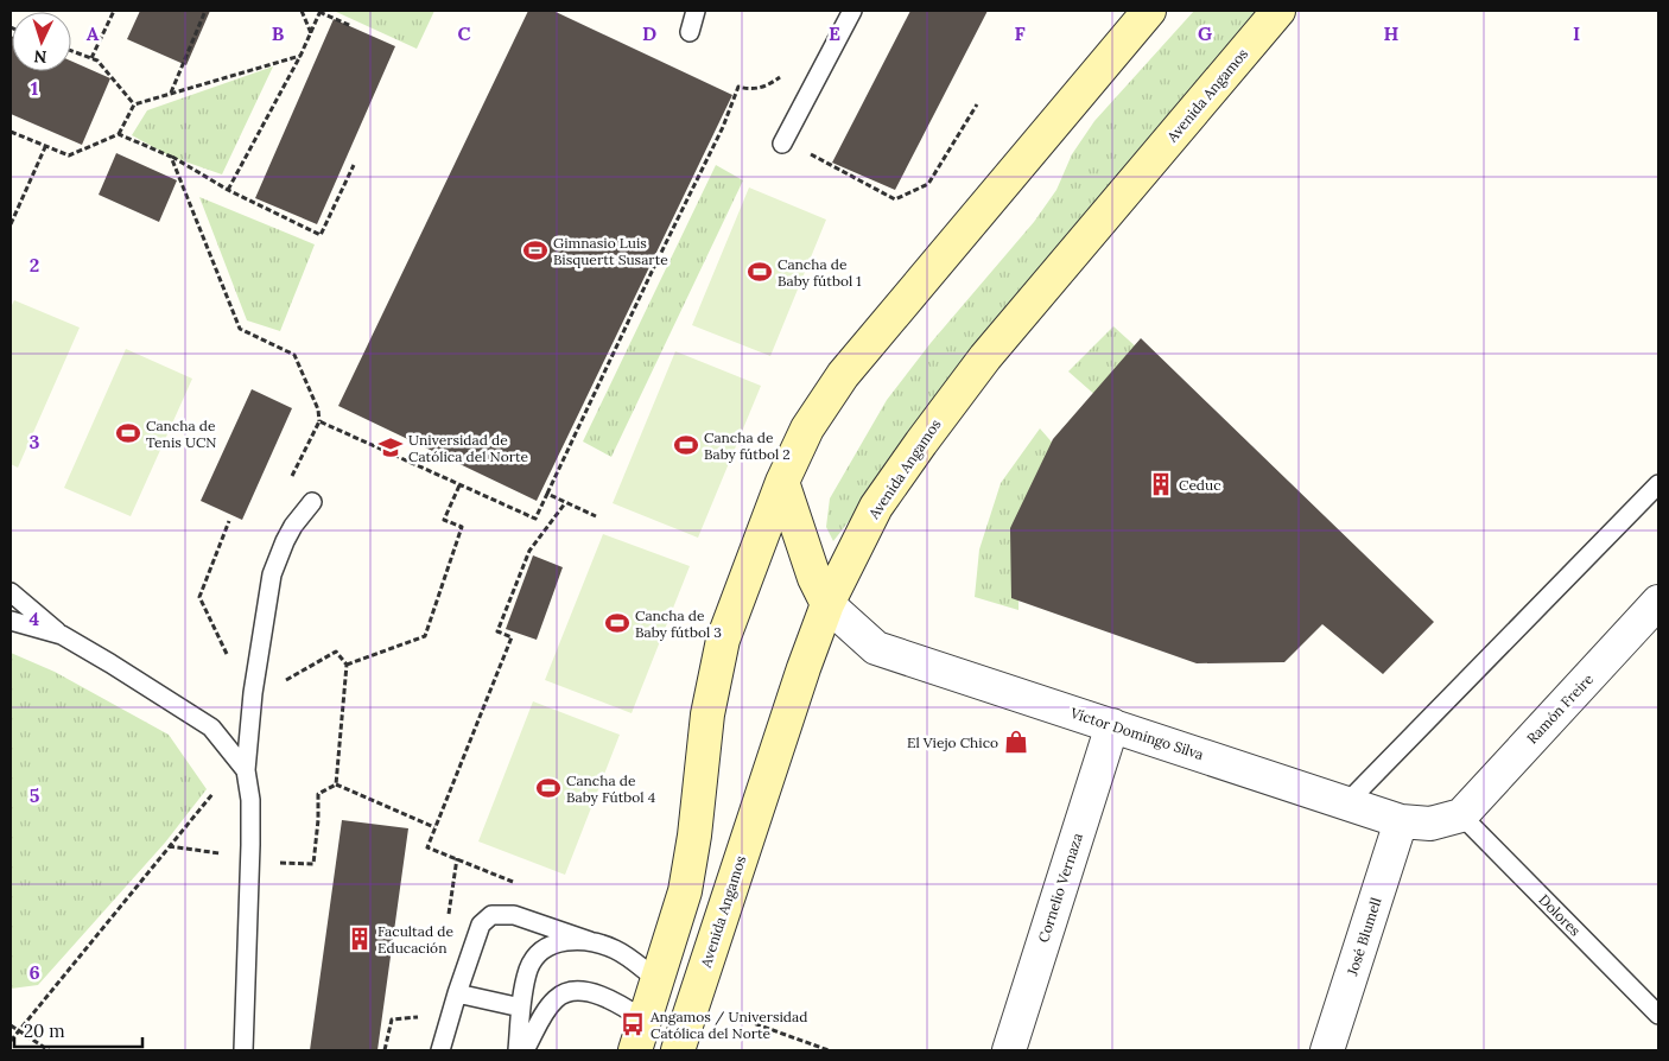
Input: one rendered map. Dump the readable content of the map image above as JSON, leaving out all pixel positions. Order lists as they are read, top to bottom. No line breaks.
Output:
{"streets":{"main road":["Avenida Angamos"],"street":["Ramón Freire","Víctor Domingo Silva","Cornelio Vernaza","José Blumell"],"lane":["Dolores"]},"crossings":[["Avenida Angamos","Víctor Domingo Silva"],["Ramón Freire","Víctor Domingo Silva"],["Ramón Freire","Dolores"],["Víctor Domingo Silva","Cornelio Vernaza"],["Víctor Domingo Silva","Dolores"],["Víctor Domingo Silva","José Blumell"]],"places":{"sports":["Gimnasio Luis Bisquertt Susarte","Cancha de Baby fútbol 1","Cancha de Tenis UCN","Cancha de Baby fútbol 2","Cancha de Baby fútbol 3","Cancha de Baby Fútbol 4"],"school or university":["Universidad de Católica del Norte"],"building":["Ceduc","Facultad de Educación"],"shop":["El Viejo Chico"],"bus stop":["Angamos / Universidad Católica del Norte"]},"scale_bar":"20 m","north":"bottom","grid":{"columns":["A","B","C","D","E","F","G","H","I"],"rows":["1","2","3","4","5","6"]}}
